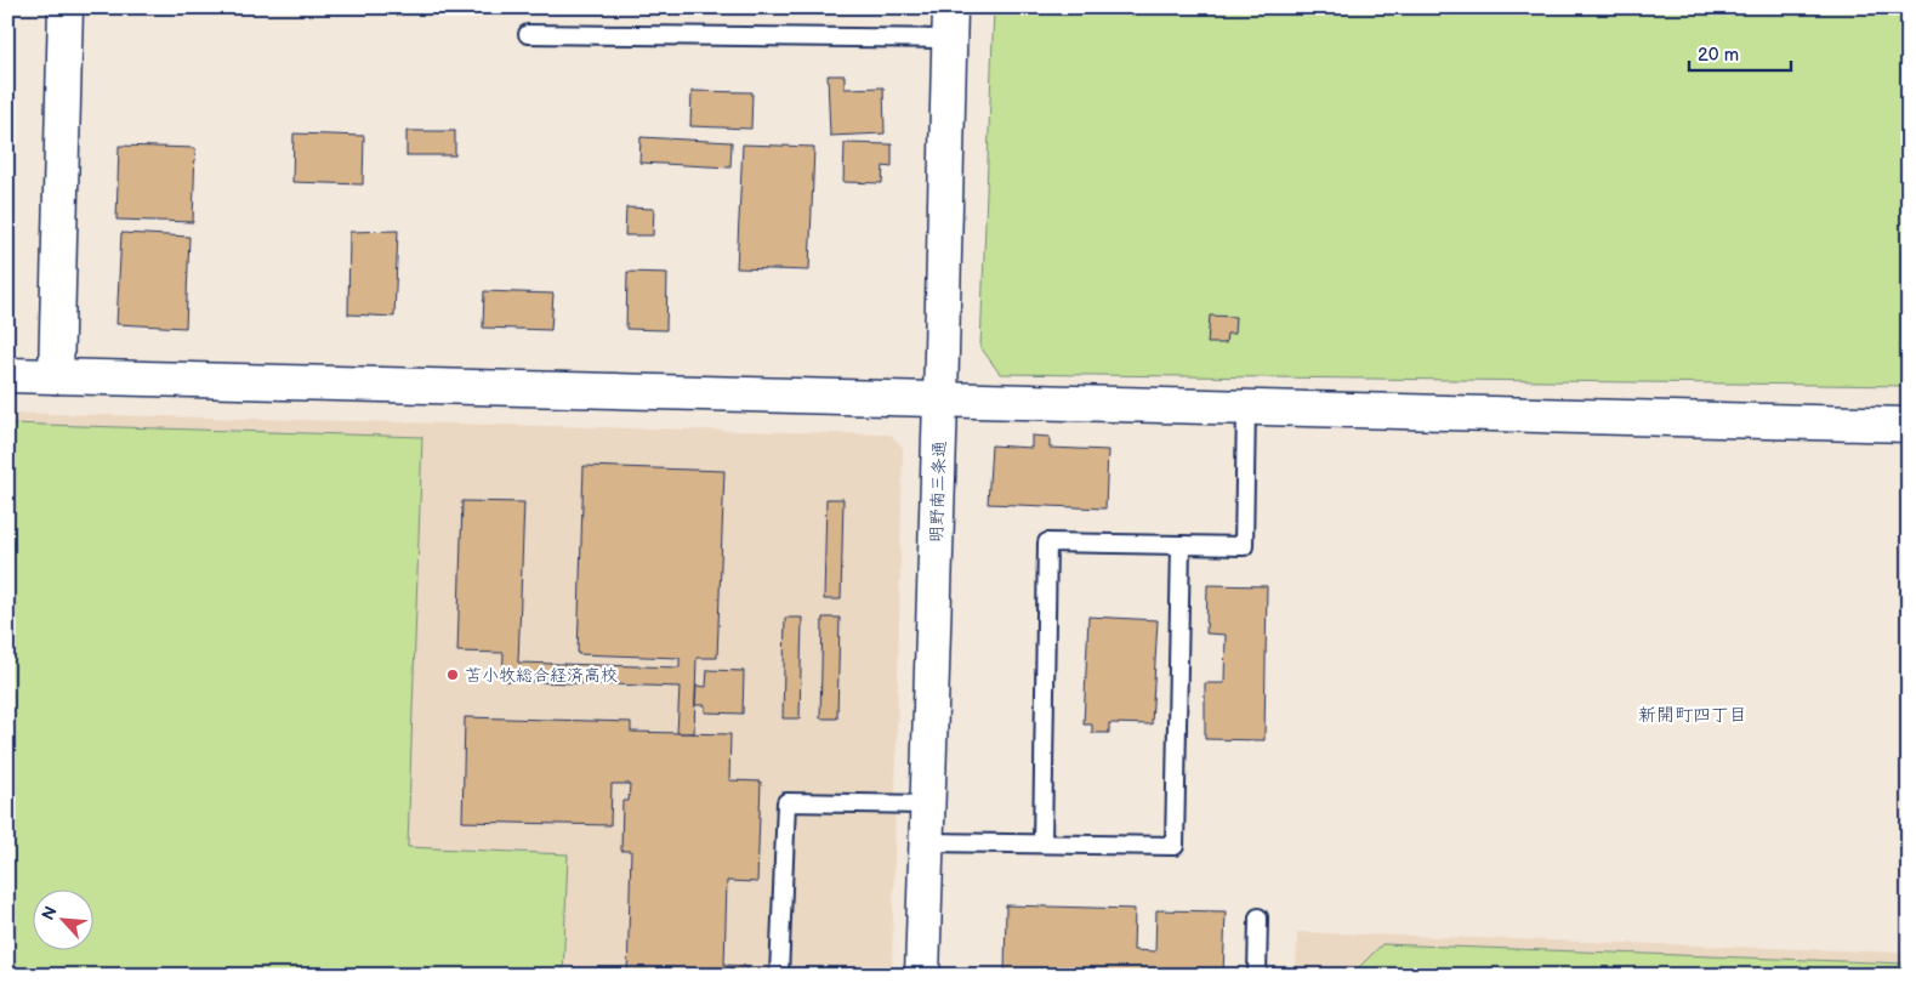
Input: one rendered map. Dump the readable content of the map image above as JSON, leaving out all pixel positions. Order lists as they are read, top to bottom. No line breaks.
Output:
{"streets":{"street":["明野南三条通"]},"districts":["新開町四丁目"],"places":["苫小牧総合経済高校"],"scale_bar":"20 m","north":"top left"}
